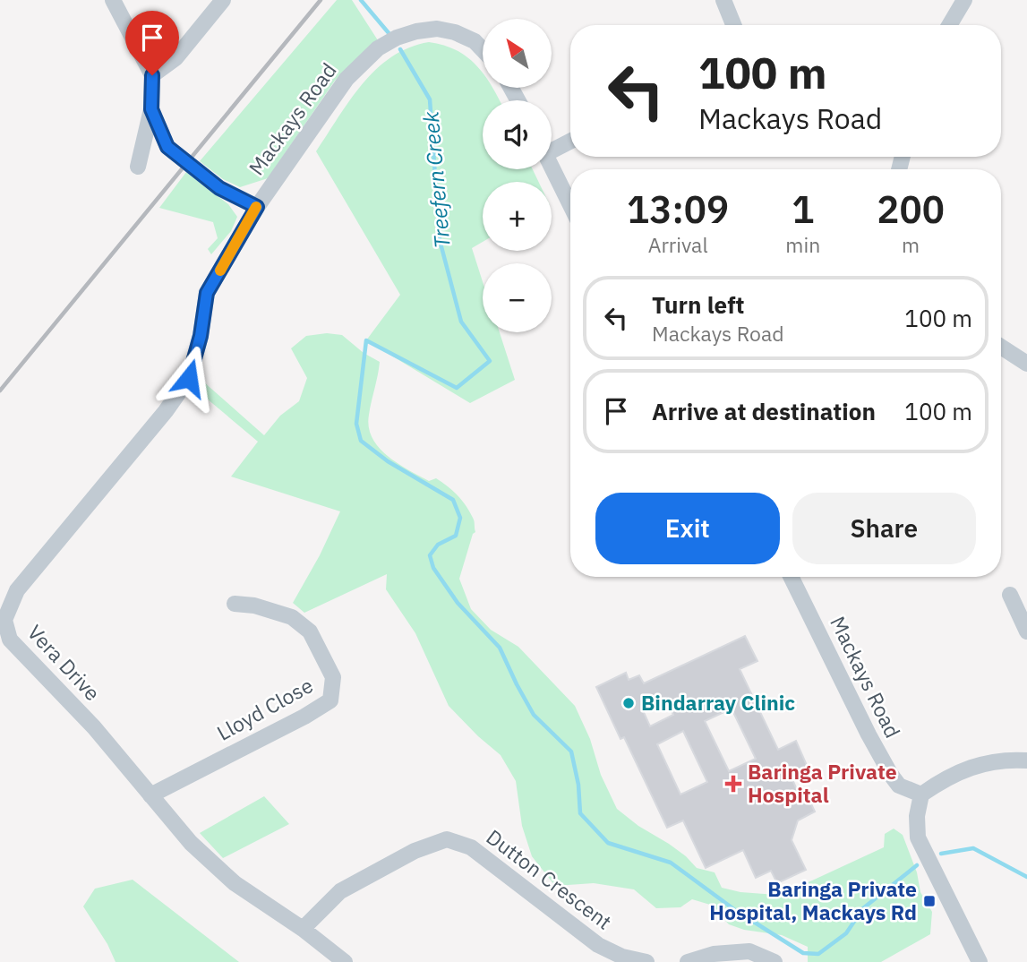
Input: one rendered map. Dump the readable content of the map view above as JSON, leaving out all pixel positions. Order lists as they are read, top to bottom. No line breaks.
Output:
{"streets":{"street":["Mackays Road","Vera Drive","Lloyd Close","Dutton Crescent"]},"crossings":[["Mackays Road","Vera Drive"],["Vera Drive","Lloyd Close"],["Vera Drive","Dutton Crescent"]],"water":["Treefern Creek"],"places":{"other":["Bindarray Clinic"],"health":["Baringa Private Hospital"],"transit":["Baringa Private Hospital, Mackays Rd"]},"north":"top left","page":{"map_buttons":["+","−"],"turn":["100 m","Mackays Road"],"eta":["13:09","Arrival","1","min","200","m"],"list":[{"name":"Turn left","note":"Mackays Road","value":"100 m"},{"name":"Arrive at destination","value":"100 m"}],"buttons":["Exit","Share"]}}
